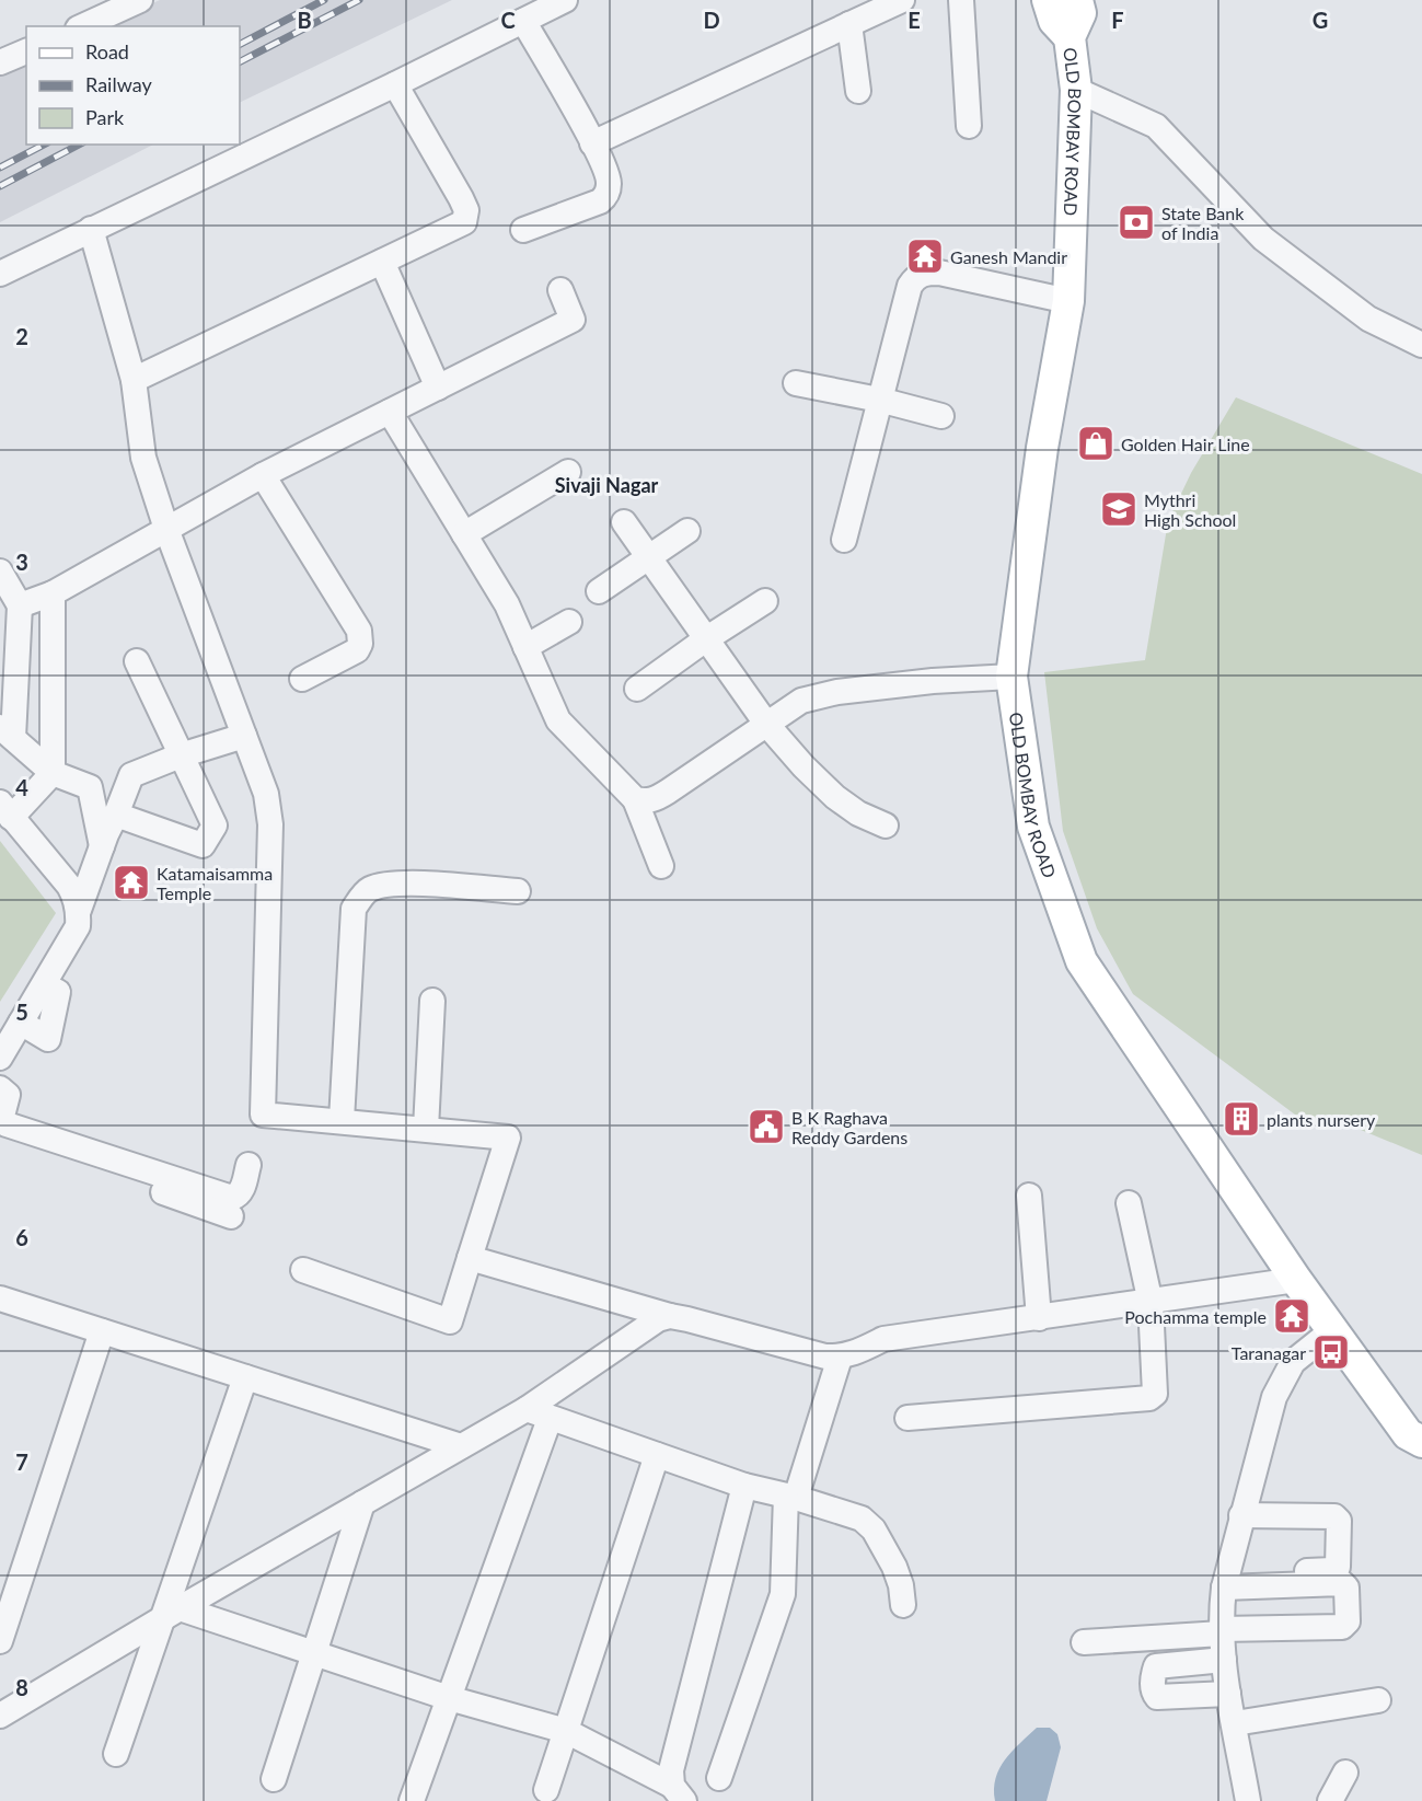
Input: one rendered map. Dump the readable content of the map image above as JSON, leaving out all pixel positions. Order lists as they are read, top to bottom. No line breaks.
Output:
{"streets":{"main road":["OLD BOMBAY ROAD"]},"districts":["Sivaji Nagar"],"places":{"bank":["State Bank of India"],"temple":["Ganesh Mandir","Katamaisamma Temple","Pochamma temple"],"shop":["Golden Hair Line"],"school or university":["Mythri High School"],"building":["plants nursery"],"public building":["B K Raghava Reddy Gardens"],"bus stop":["Taranagar"]},"legend":["Road","Railway","Park"],"grid":{"columns":["B","C","D","E","F","G"],"rows":["2","3","4","5","6","7","8"]}}
